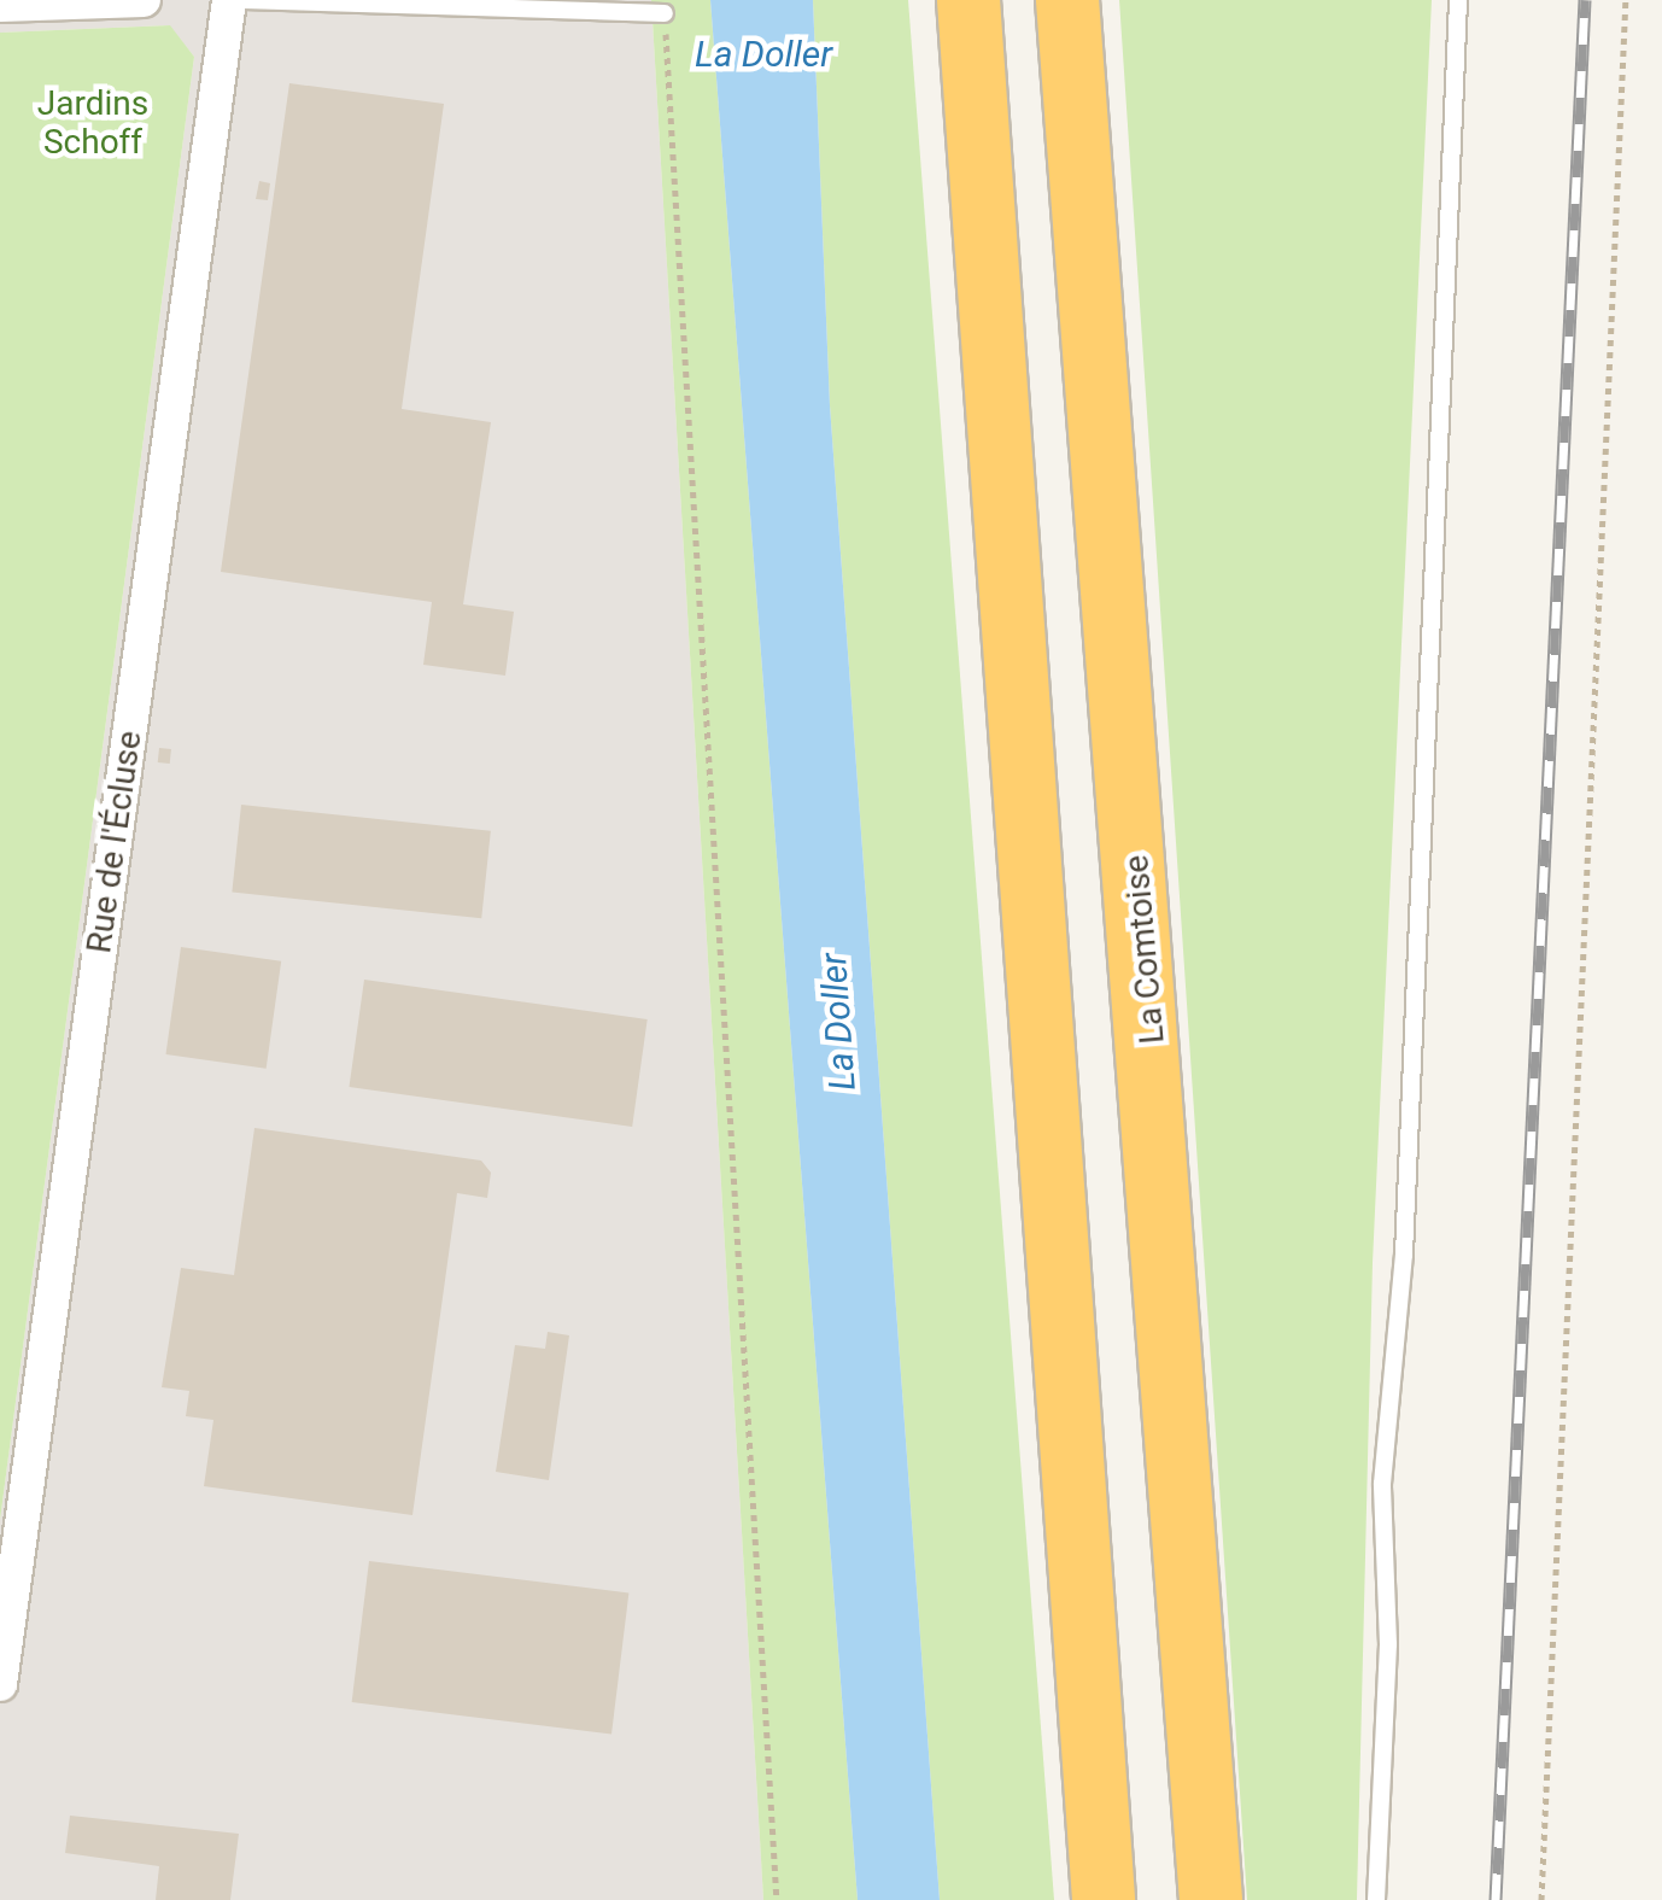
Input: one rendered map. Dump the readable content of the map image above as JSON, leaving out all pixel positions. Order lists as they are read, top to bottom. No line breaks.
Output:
{"streets":{"highway":["La Comtoise"],"street":["Rue de l'Écluse"]},"water":["La Doller"],"parks":["Jardins Schoff"]}
